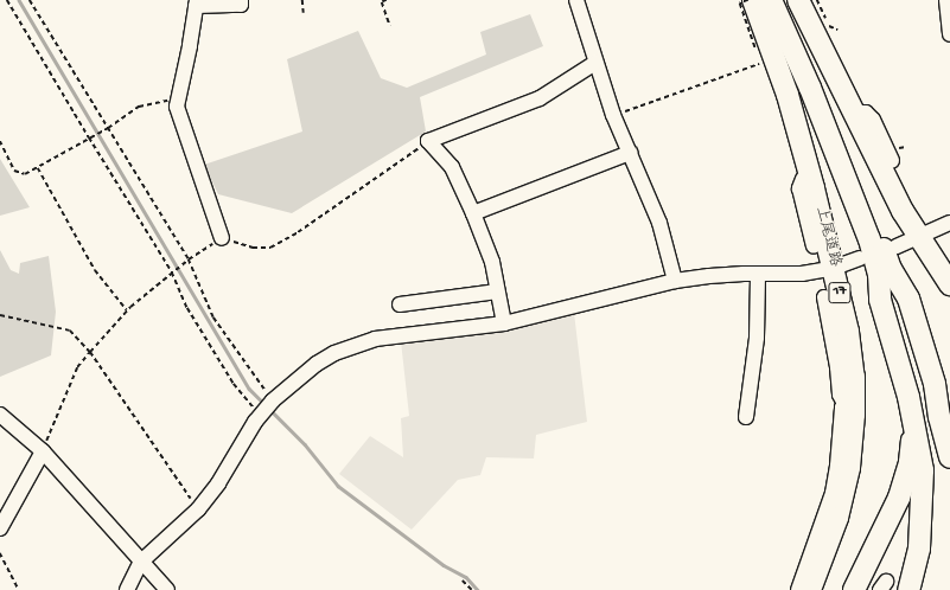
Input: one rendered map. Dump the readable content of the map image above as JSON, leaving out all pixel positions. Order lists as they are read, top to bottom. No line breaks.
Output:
{"streets":{"highway":["上尾道路","17"]}}
